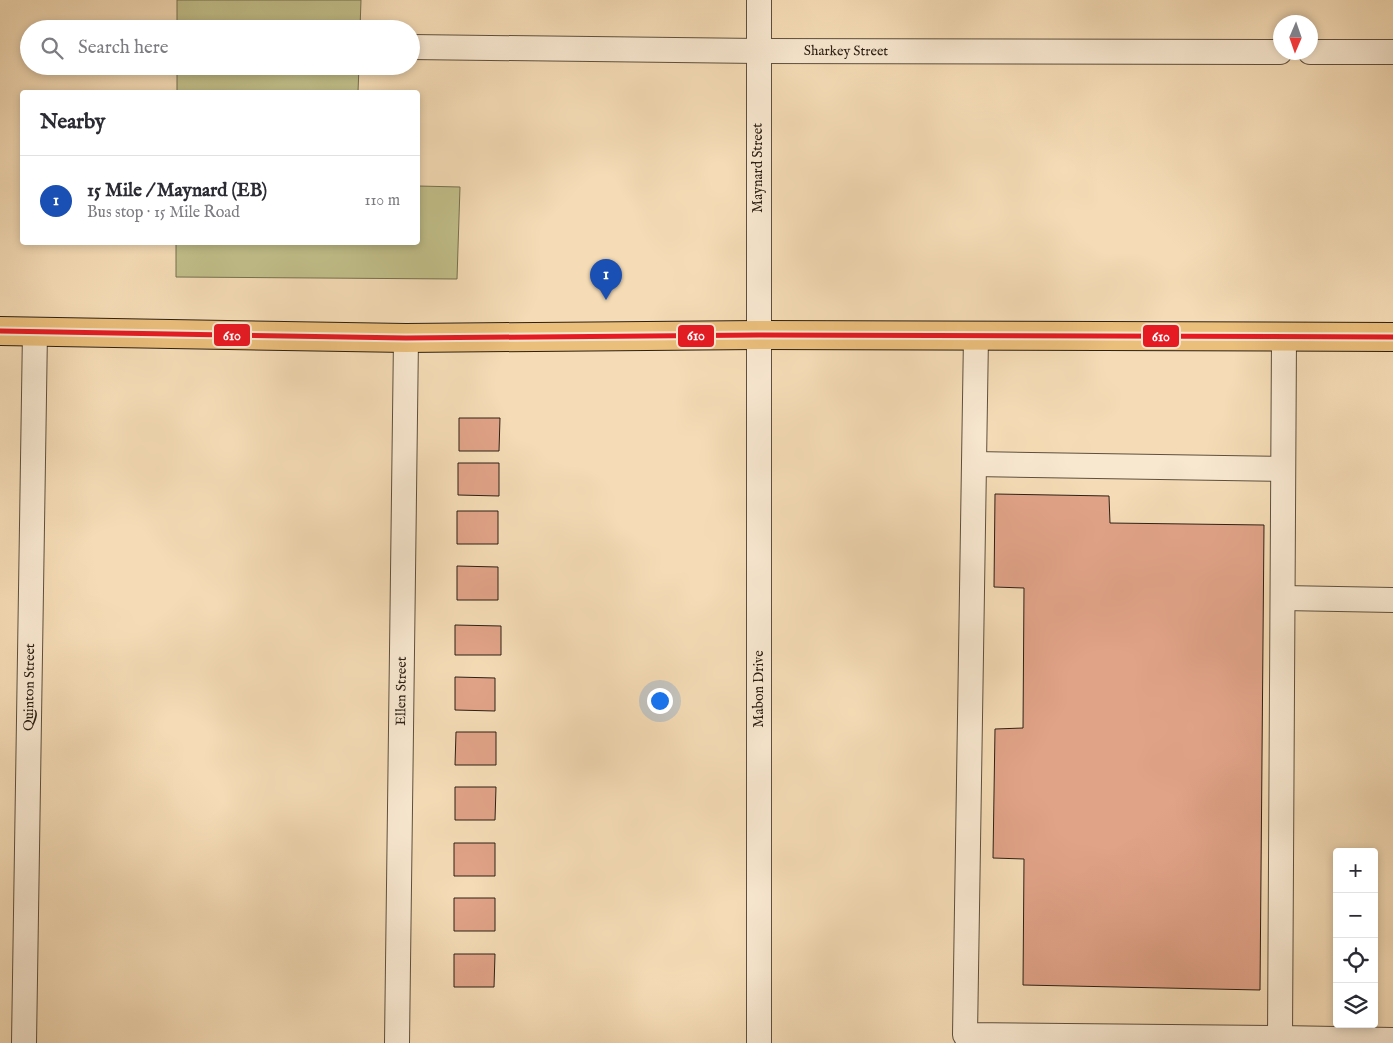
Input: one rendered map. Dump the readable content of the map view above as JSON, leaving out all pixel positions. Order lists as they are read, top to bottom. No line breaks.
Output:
{"streets":{"street":["Sharkey Street","Maynard Street","Quinton Street","Mabon Drive","Ellen Street"]},"crossings":[["Sharkey Street","Maynard Street"],["Maynard Street","Mabon Drive"]],"lines":["transit line 610"],"north":"bottom","page":{"search":"Search here","heading":"Nearby","list":[{"mark":"1","name":"15 Mile / Maynard (EB)","note":"Bus stop · 15 Mile Road","value":"110 m"}],"pins":"1","map_buttons":["+","−"]}}
